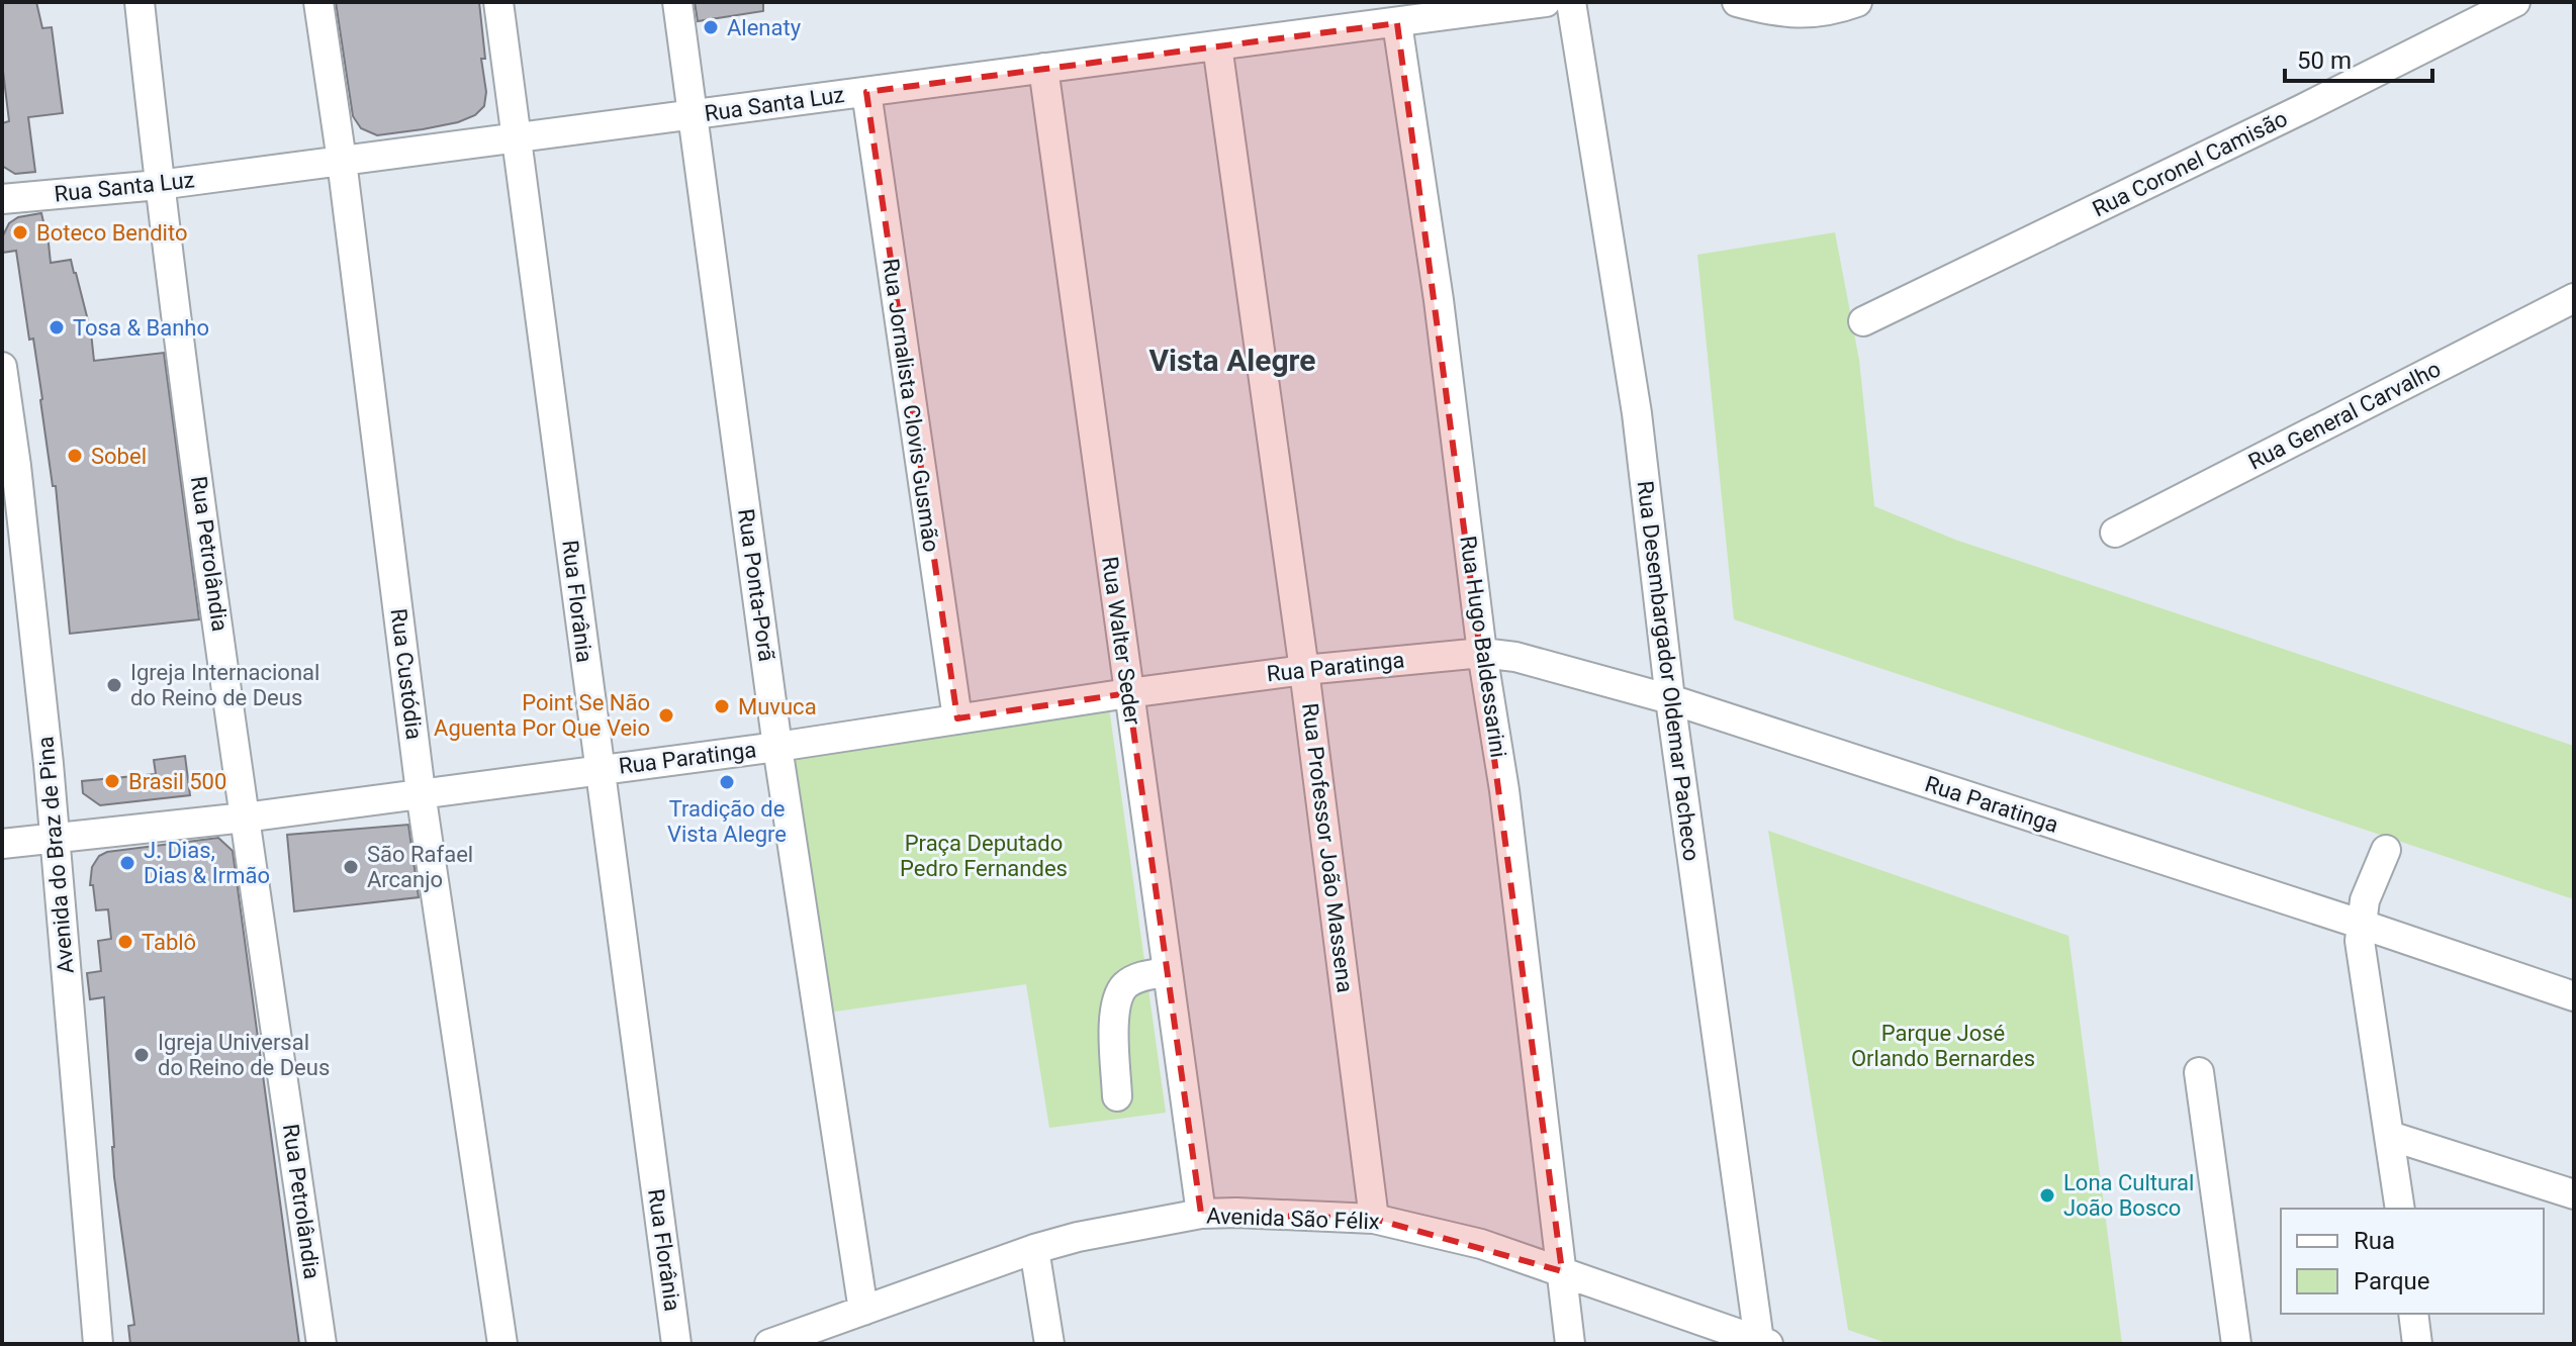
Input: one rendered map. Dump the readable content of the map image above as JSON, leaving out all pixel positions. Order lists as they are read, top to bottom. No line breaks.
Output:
{"streets":{"street":["Rua Santa Luz","Rua Coronel Camisão","Rua Jornalista Clovis Gusmão","Rua General Carvalho","Rua Petrolândia","Rua Ponta-Porã","Rua Florânia","Rua Walter Seder","Rua Hugo Baldessarini","Rua Paratinga","Rua Desembargador Oldemar Pacheco","Rua Custódia","Rua Professor João Massena","Avenida do Braz de Pina","Avenida São Félix"]},"crossings":[["Rua Santa Luz","Rua Jornalista Clovis Gusmão"],["Rua Santa Luz","Rua Petrolândia"],["Rua Santa Luz","Rua Ponta-Porã"],["Rua Santa Luz","Rua Florânia"],["Rua Santa Luz","Rua Walter Seder"],["Rua Santa Luz","Rua Hugo Baldessarini"],["Rua Santa Luz","Rua Custódia"],["Rua Santa Luz","Rua Professor João Massena"],["Rua Jornalista Clovis Gusmão","Rua Paratinga"],["Rua Petrolândia","Rua Paratinga"],["Rua Ponta-Porã","Rua Paratinga"],["Rua Ponta-Porã","Avenida São Félix"],["Rua Florânia","Rua Paratinga"],["Rua Walter Seder","Rua Paratinga"],["Rua Walter Seder","Avenida São Félix"],["Rua Hugo Baldessarini","Rua Paratinga"],["Rua Hugo Baldessarini","Avenida São Félix"],["Rua Paratinga","Rua Desembargador Oldemar Pacheco"],["Rua Paratinga","Rua Custódia"],["Rua Paratinga","Rua Professor João Massena"],["Rua Paratinga","Avenida do Braz de Pina"],["Rua Desembargador Oldemar Pacheco","Avenida São Félix"],["Rua Professor João Massena","Avenida São Félix"]],"districts":["Vista Alegre"],"parks":["Praça Deputado Pedro Fernandes","Parque José Orlando Bernardes"],"places":["Alenaty","Boteco Bendito","Tosa & Banho","Sobel","Igreja Internacional do Reino de Deus","Muvuca","Point Se Não Aguenta Por Que Veio","Brasil 500","Tradição de Vista Alegre","J. Dias, Dias & Irmão","São Rafael Arcanjo","Tablô","Igreja Universal do Reino de Deus","Lona Cultural João Bosco"],"legend":["Rua","Parque"],"scale_bar":"50 m"}
